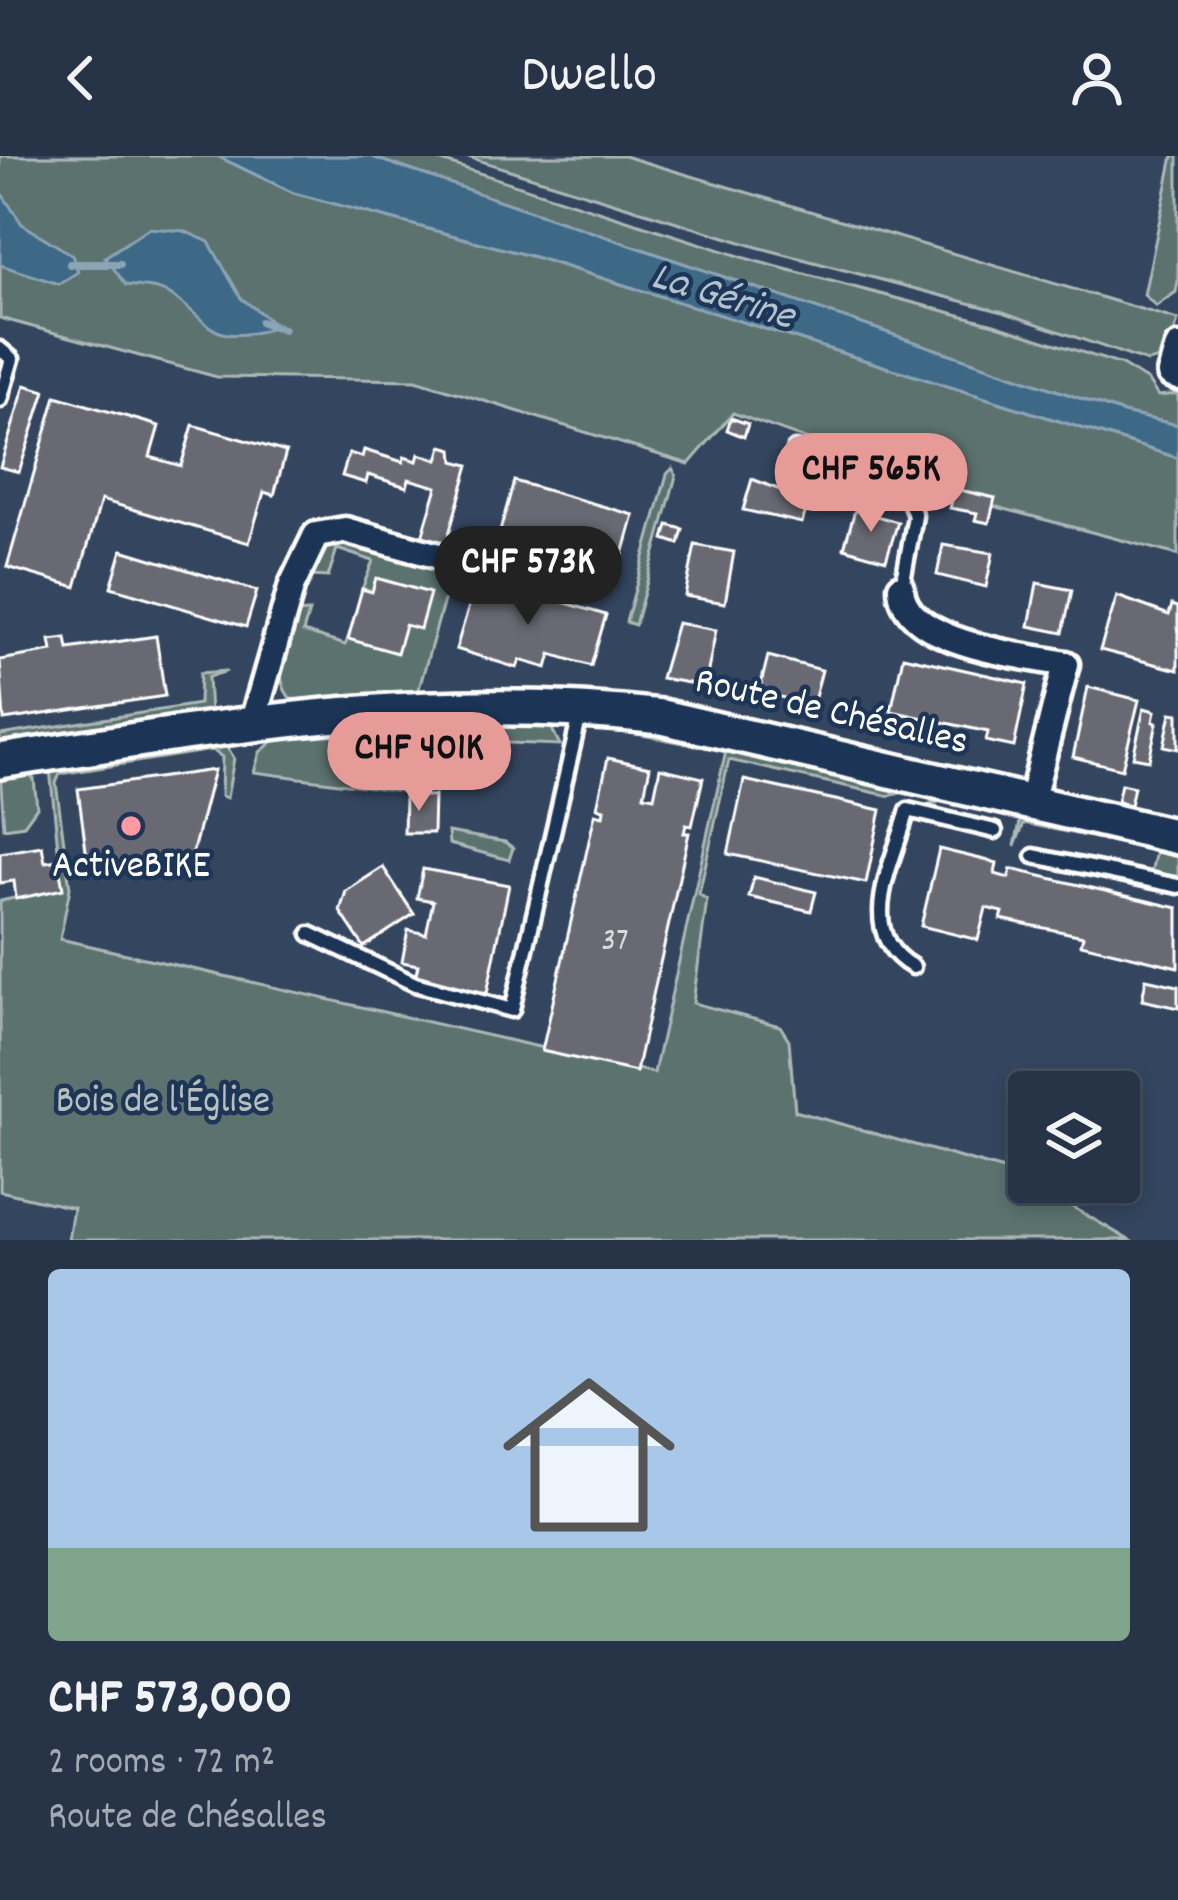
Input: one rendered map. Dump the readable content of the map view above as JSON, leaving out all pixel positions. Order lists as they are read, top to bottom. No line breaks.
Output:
{"streets":{"street":["Route de Chésalles"]},"water":["La Gérine"],"parks":["Bois de l'Église"],"places":["ActiveBIKE"],"house_numbers":["37"],"page":{"header":"Dwello","price":["CHF 565K","CHF 573K","CHF 401K"],"list":[{"name":"CHF 573,000","note":"2 rooms · 72 m² · Route de Chésalles"}]}}
